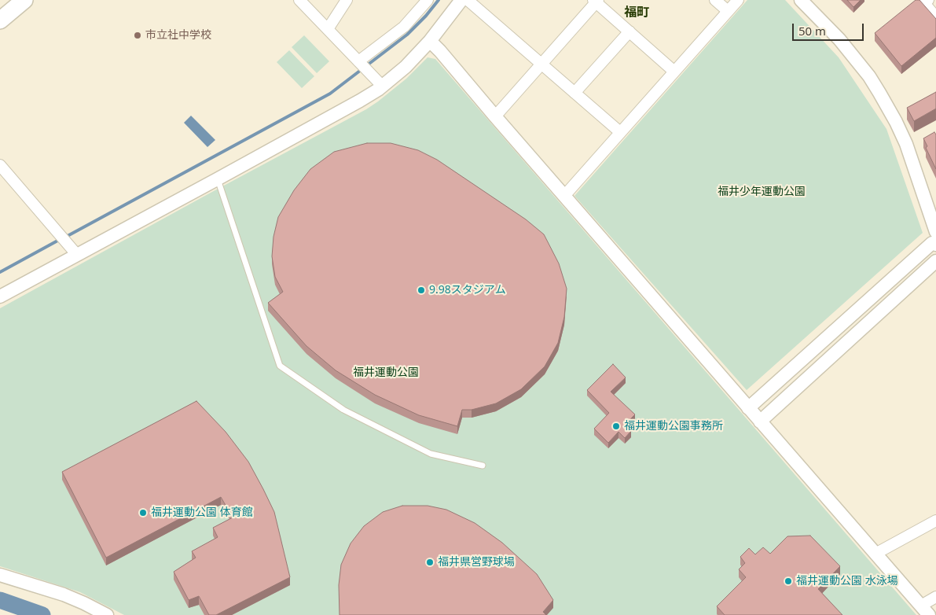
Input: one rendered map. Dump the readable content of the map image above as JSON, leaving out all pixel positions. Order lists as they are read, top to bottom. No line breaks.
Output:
{"districts":["福町"],"parks":["福井少年運動公園","福井運動公園"],"places":["市立社中学校","9.98スタジアム","福井運動公園事務所","福井運動公園 体育館","福井県営野球場","福井運動公園 水泳場"],"scale_bar":"50 m"}
